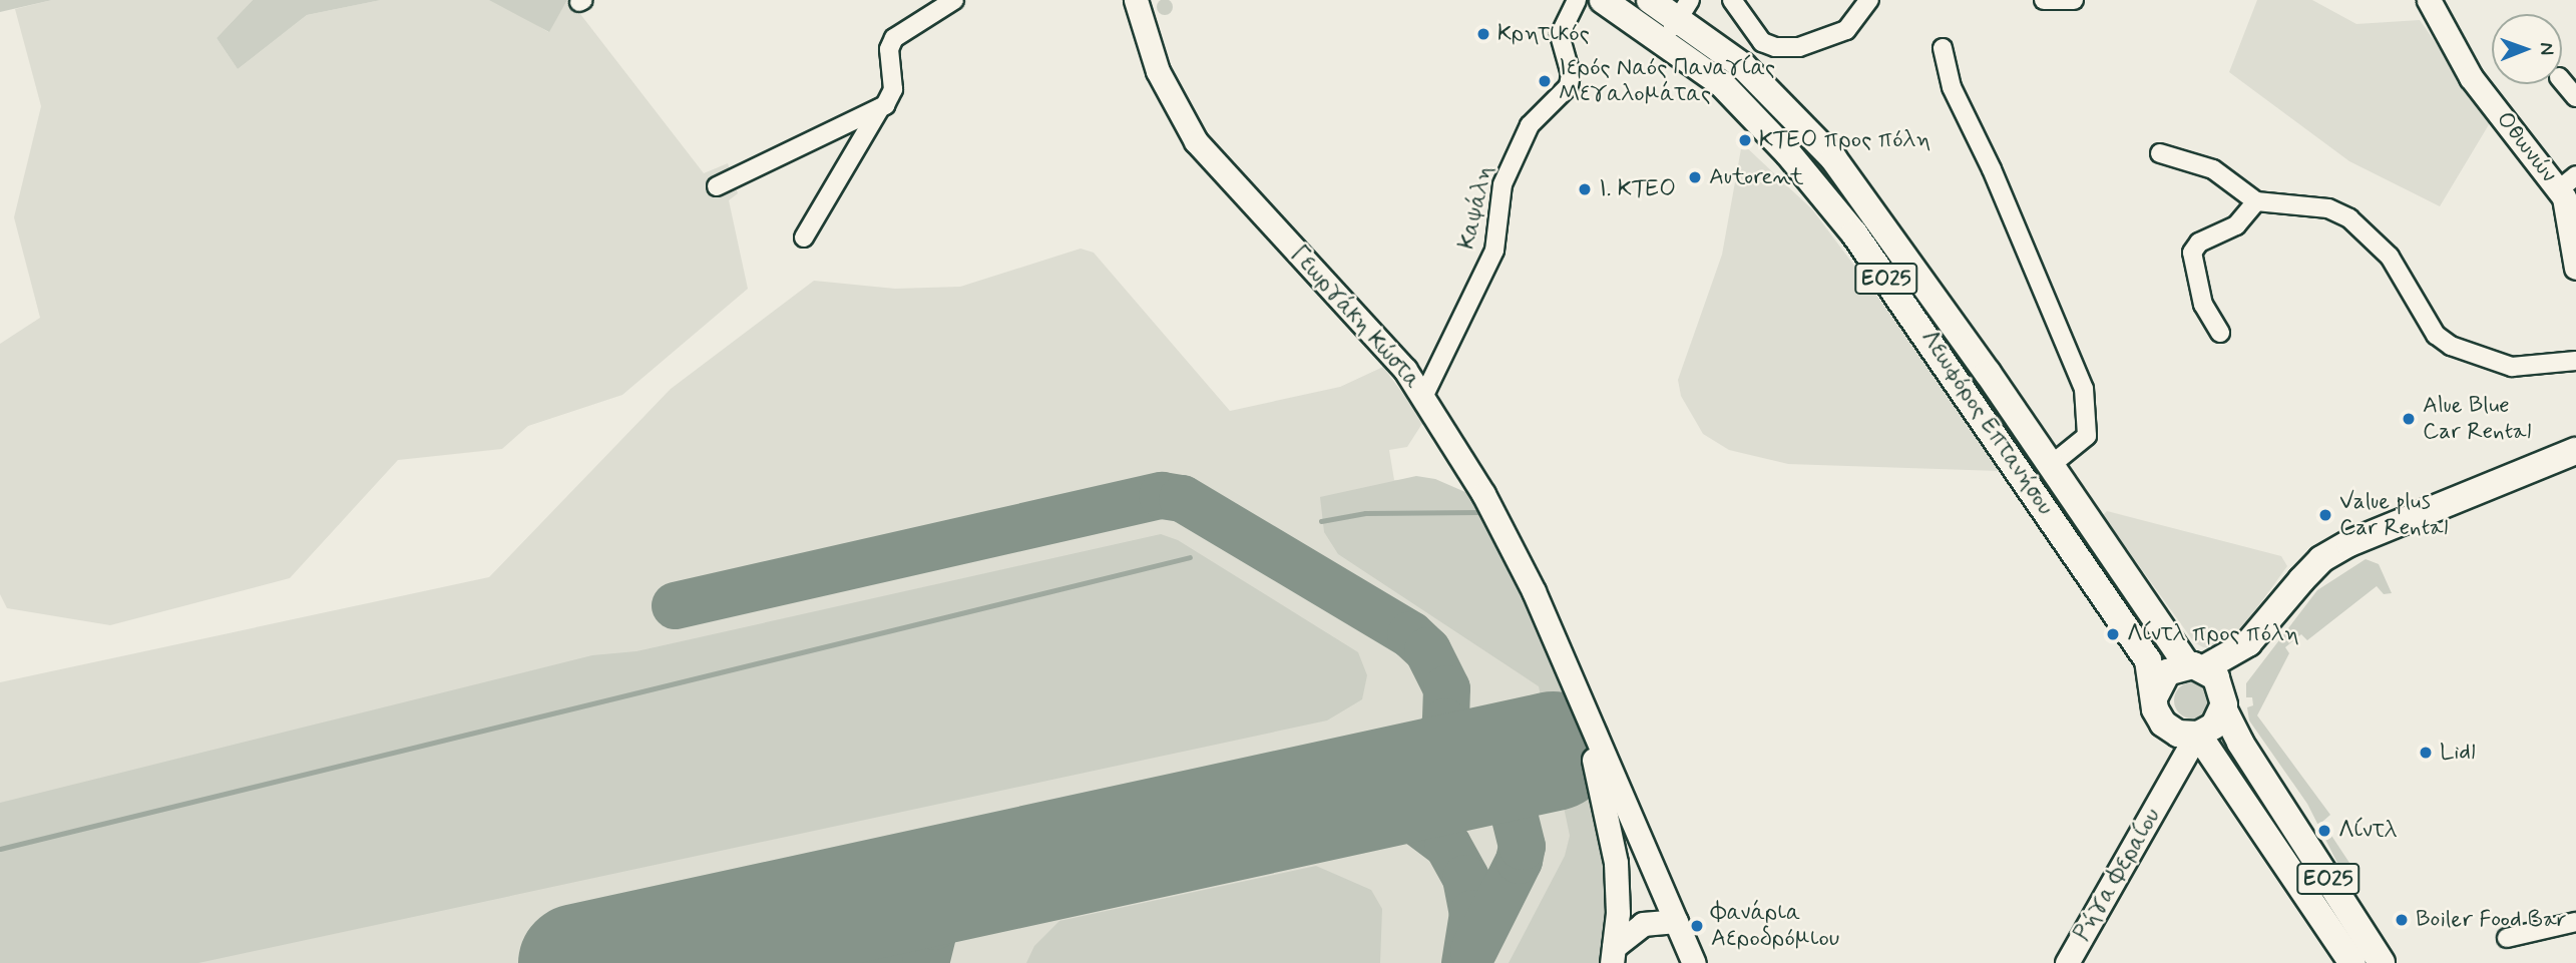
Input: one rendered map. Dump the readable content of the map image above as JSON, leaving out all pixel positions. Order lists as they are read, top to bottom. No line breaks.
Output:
{"streets":{"main road":["Οθωνών","ΕΟ25","Γεωργάκη Κώστα","Λεωφόρος Επτανήσου","Ρήγα Φεραίου"],"street":["Καψάλη"]},"crossings":[["Καψάλη","Γεωργάκη Κώστα"],["ΕΟ25","Λεωφόρος Επτανήσου"],["ΕΟ25","Ρήγα Φεραίου"],["Λεωφόρος Επτανήσου","Ρήγα Φεραίου"]],"places":["Κρητικός","Ιερός Ναός Παναγίας Μεγαλομάτας","ΚΤΕΟ προς πόλη","Autorent","Ι. ΚΤΕΟ","Alue Blue Car Rental","Value plus Car Rental","Λίντλ προς πόλη","Lidl","Λίντλ","Boiler Food Bar","Φανάρια Αεροδρόμιου"],"north":"right"}
